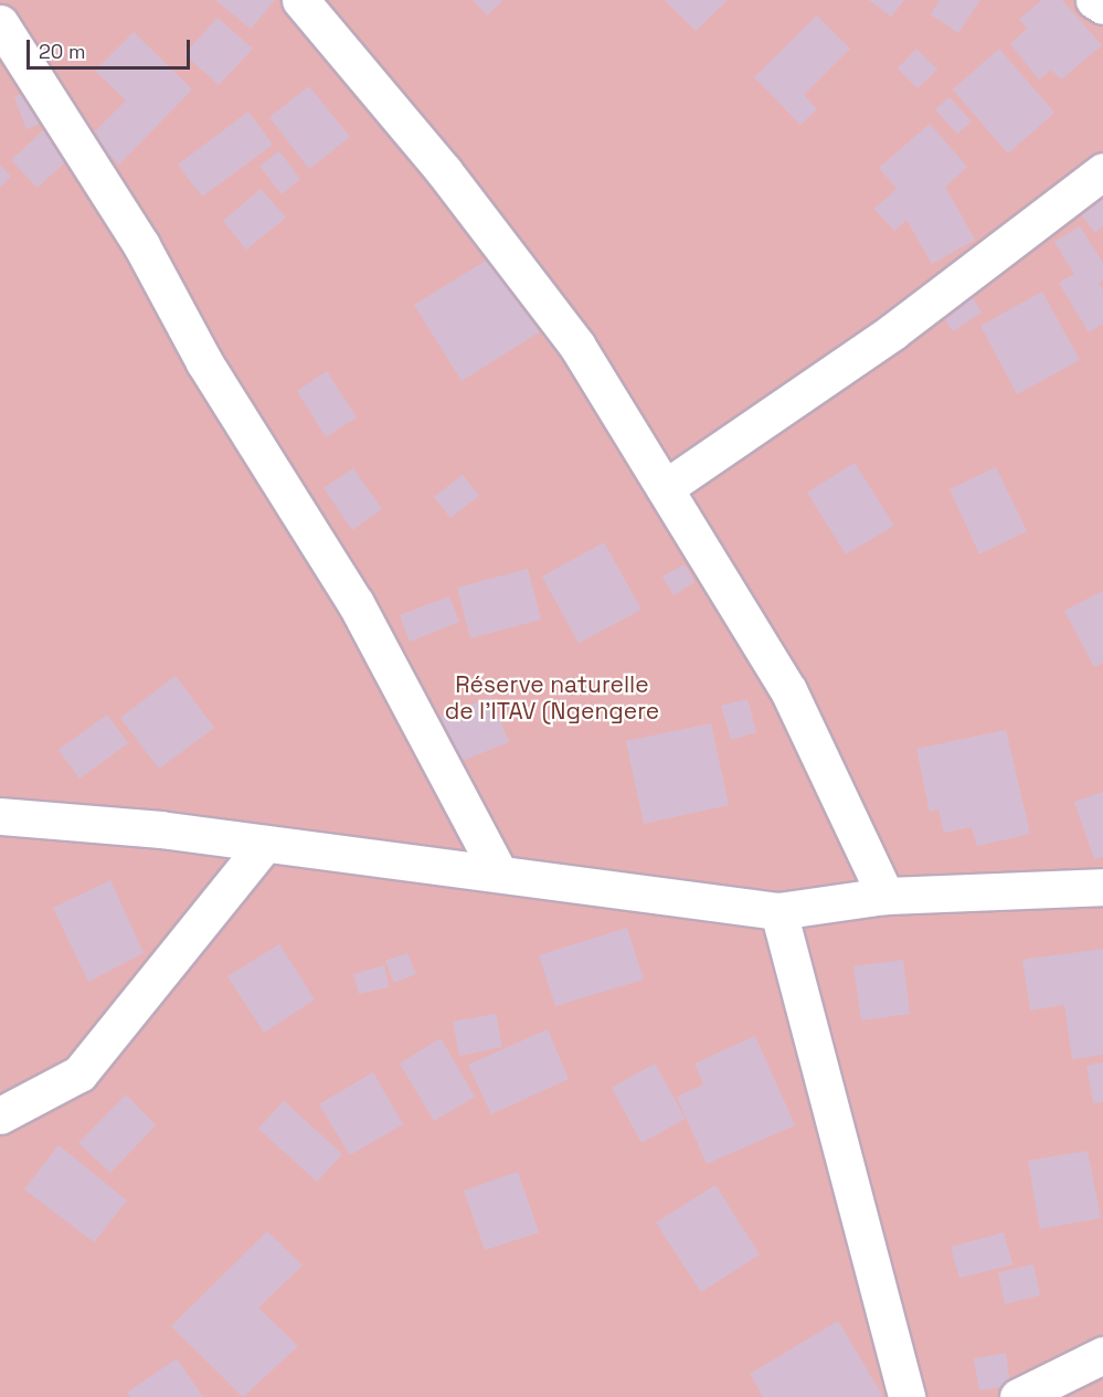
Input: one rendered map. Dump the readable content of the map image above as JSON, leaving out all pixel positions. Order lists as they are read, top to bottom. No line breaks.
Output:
{"parks":["Réserve naturelle de l'ITAV (Ngengere"],"scale_bar":"20 m"}
